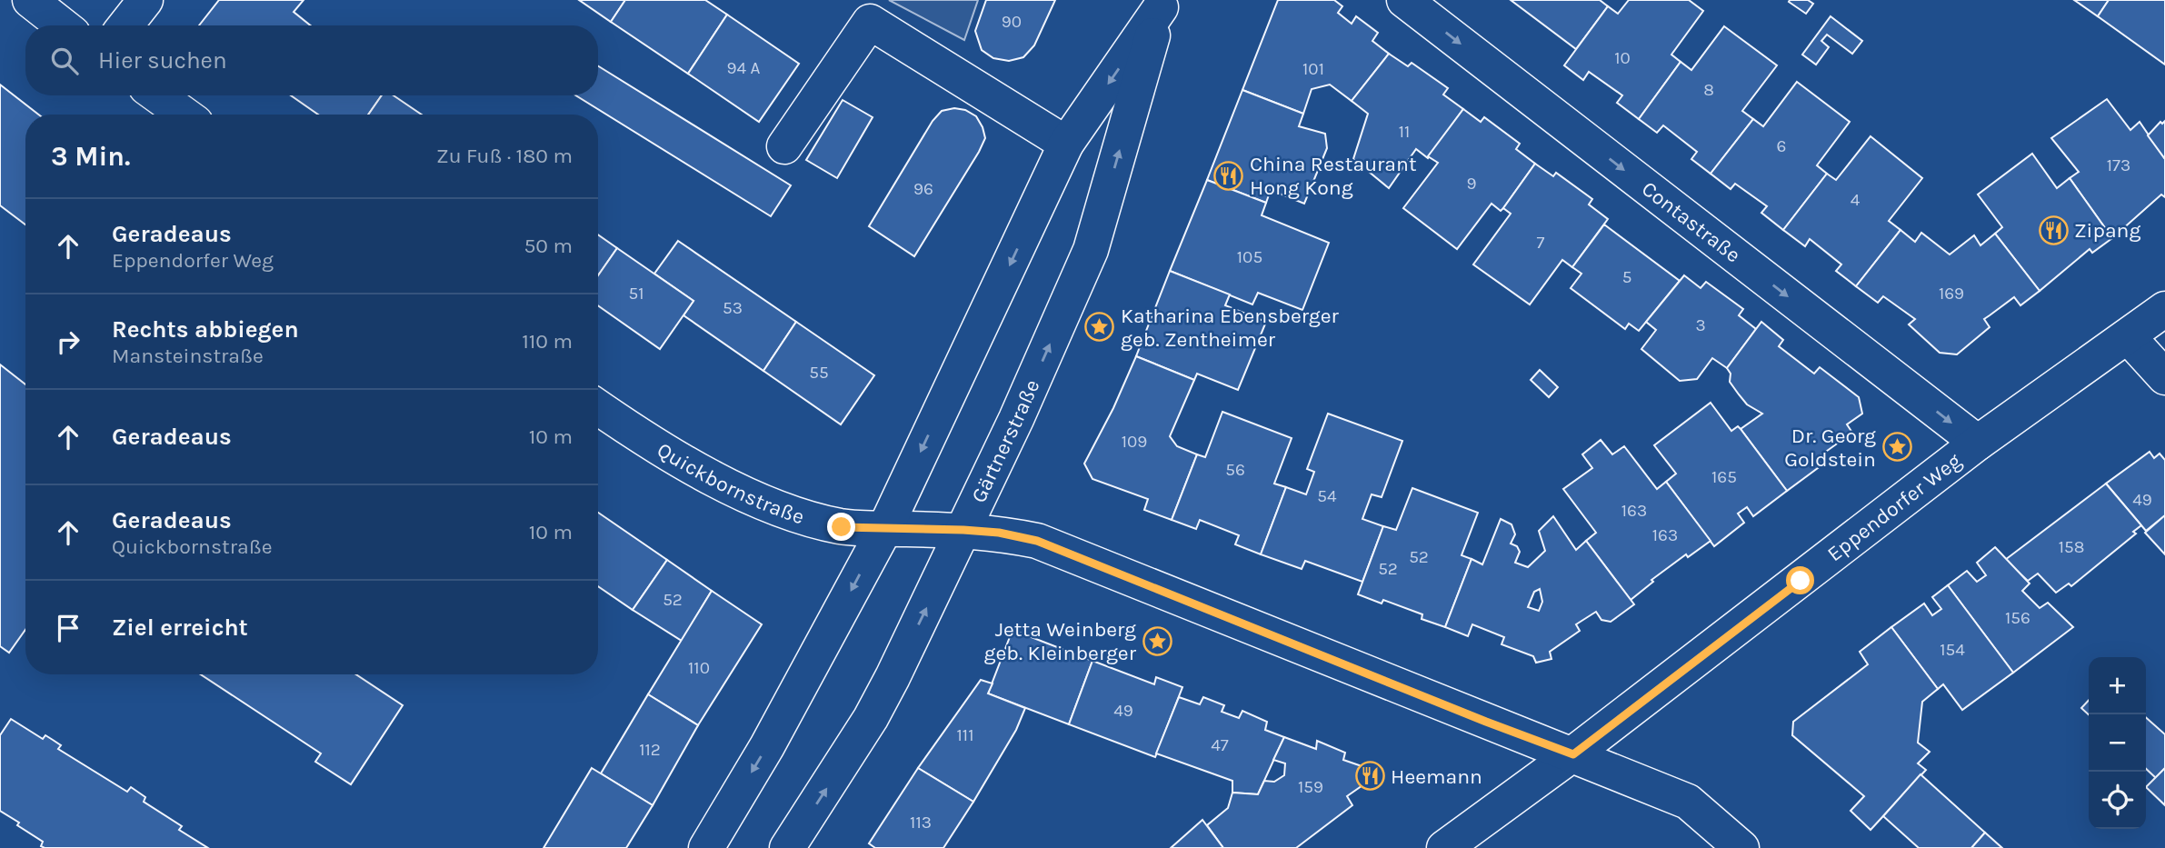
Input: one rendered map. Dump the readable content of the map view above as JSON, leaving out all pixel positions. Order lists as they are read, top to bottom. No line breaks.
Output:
{"streets":{"street":["Contastraße","Gärtnerstraße","Quickbornstraße","Eppendorfer Weg"]},"crossings":[["Contastraße","Eppendorfer Weg"],["Gärtnerstraße","Quickbornstraße"],["Quickbornstraße","Eppendorfer Weg"]],"one_way":["Contastraße"],"places":{"restaurant":["China Restaurant Hong Kong","Zipang","Heemann"],"place":["Katharina Ebensberger geb. Zentheimer","Dr. Georg Goldstein","Jetta Weinberg geb. Kleinberger"]},"house_numbers":["90","10","94 A","101","8","11","6","173","9","96","4","7","105","5","51","169","53","3","55","109","56","165","54","49","163","163","158","52","52","52","156","154","110","49","111","47","112","159","113"],"page":{"search":"Hier suchen","heading":["3 Min.","Zu Fuß · 180 m"],"list":[["Geradeaus","Eppendorfer Weg","50 m"],["Rechts abbiegen","Mansteinstraße","110 m"],["Geradeaus","10 m"],["Geradeaus","Quickbornstraße","10 m"],"Ziel erreicht"],"map_buttons":["+","−"]}}
